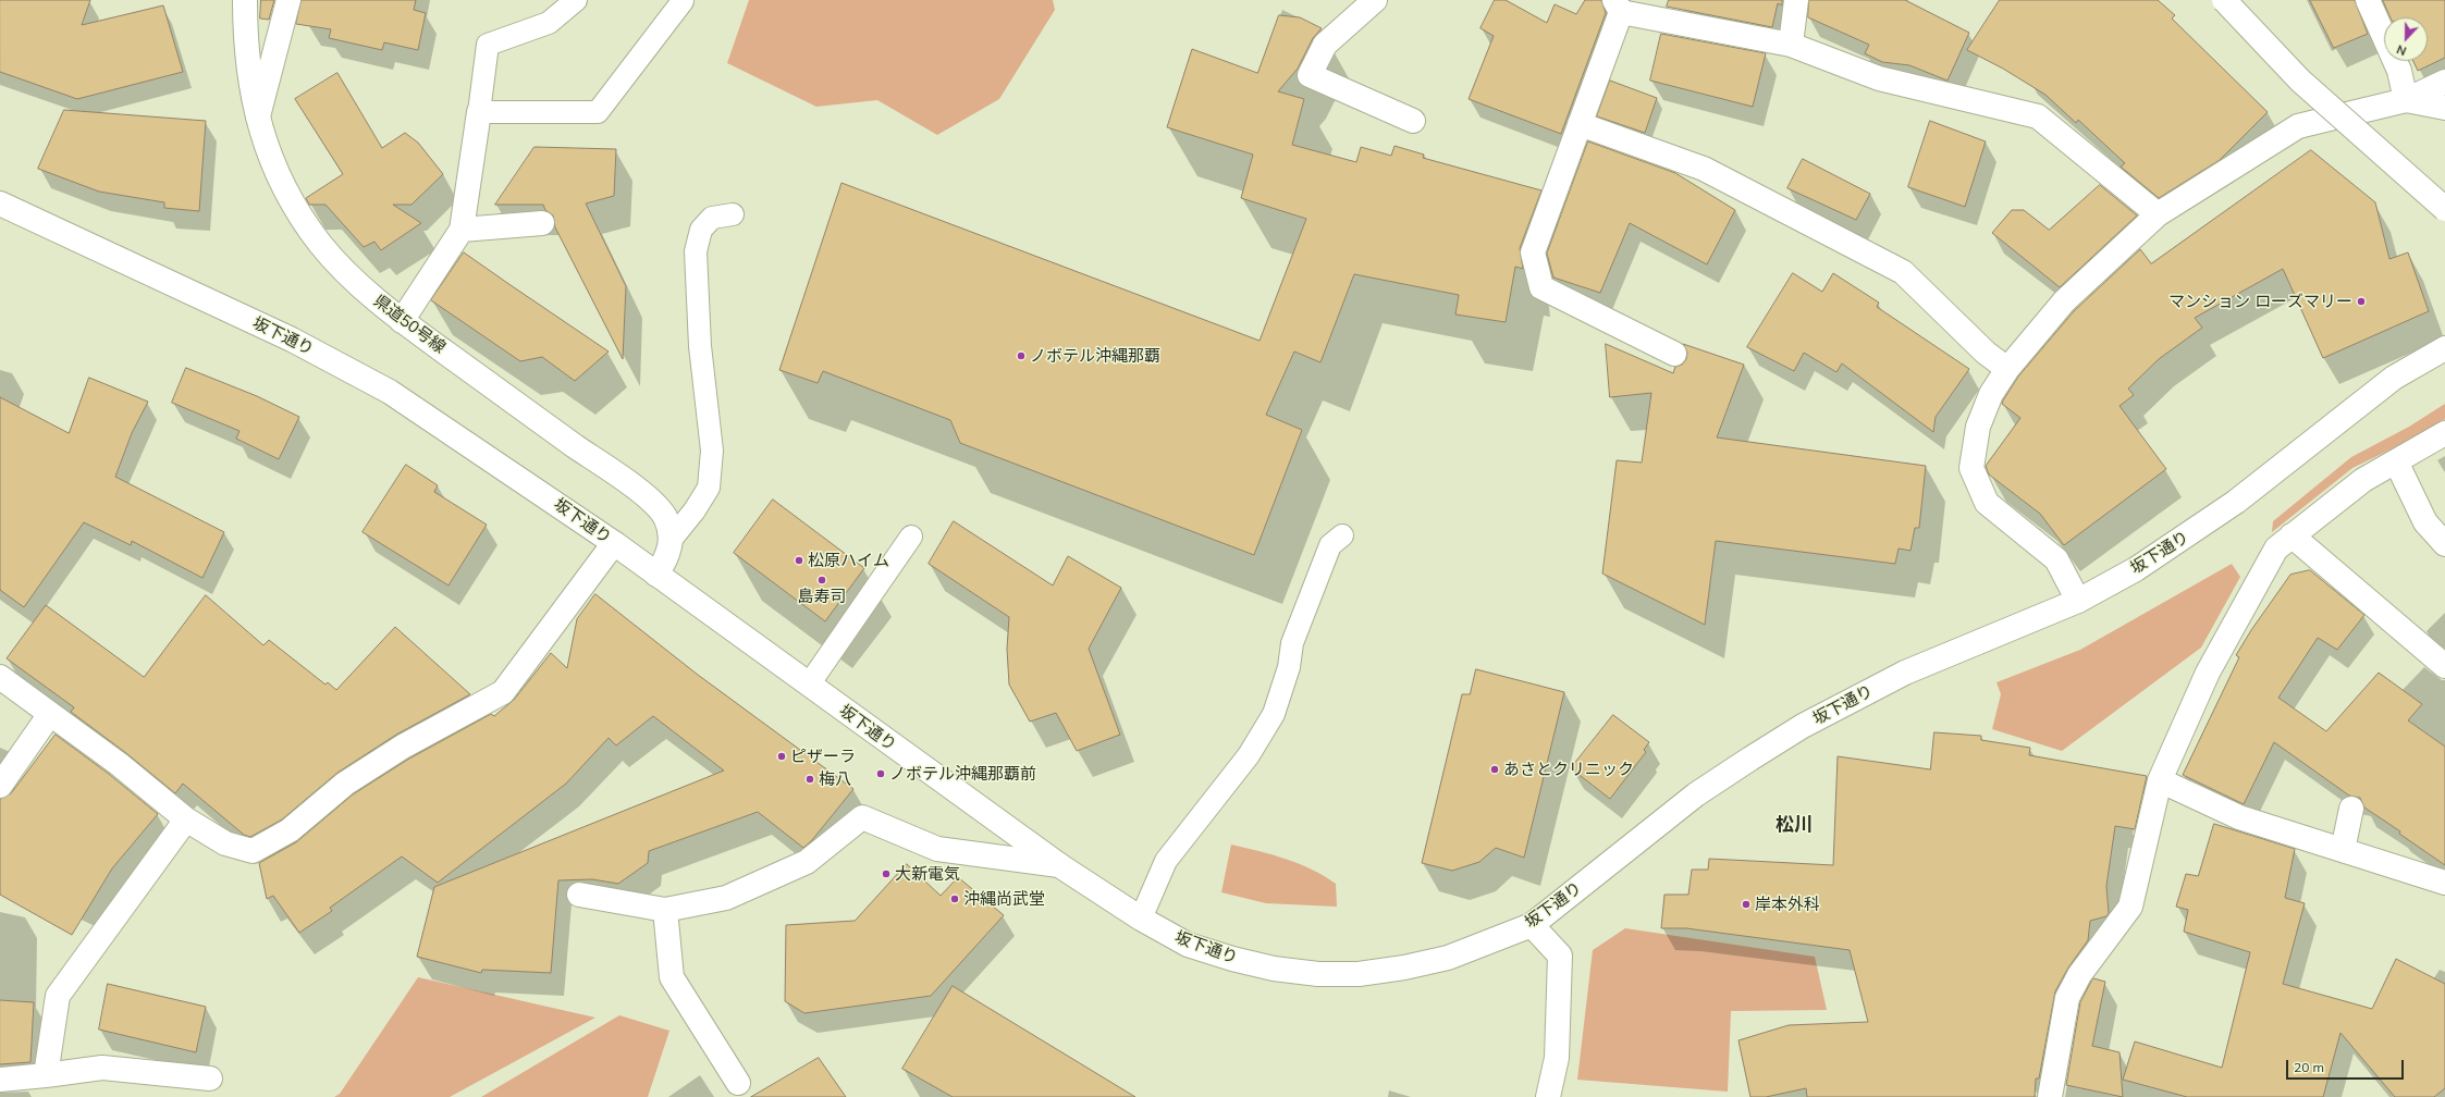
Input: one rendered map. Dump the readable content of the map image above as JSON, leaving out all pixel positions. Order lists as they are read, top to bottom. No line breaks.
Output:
{"streets":{"street":["県道50号線","坂下通り"]},"crossings":[["県道50号線","坂下通り"]],"districts":["松川"],"places":["マンション ローズマリー","ノボテル沖縄那覇","松原ハイム","島寿司","ピザーラ","あさとクリニック","ノボテル沖縄那覇前","梅八","大新電気","沖縄尚武堂","岸本外科"],"scale_bar":"20 m","north":"bottom"}
